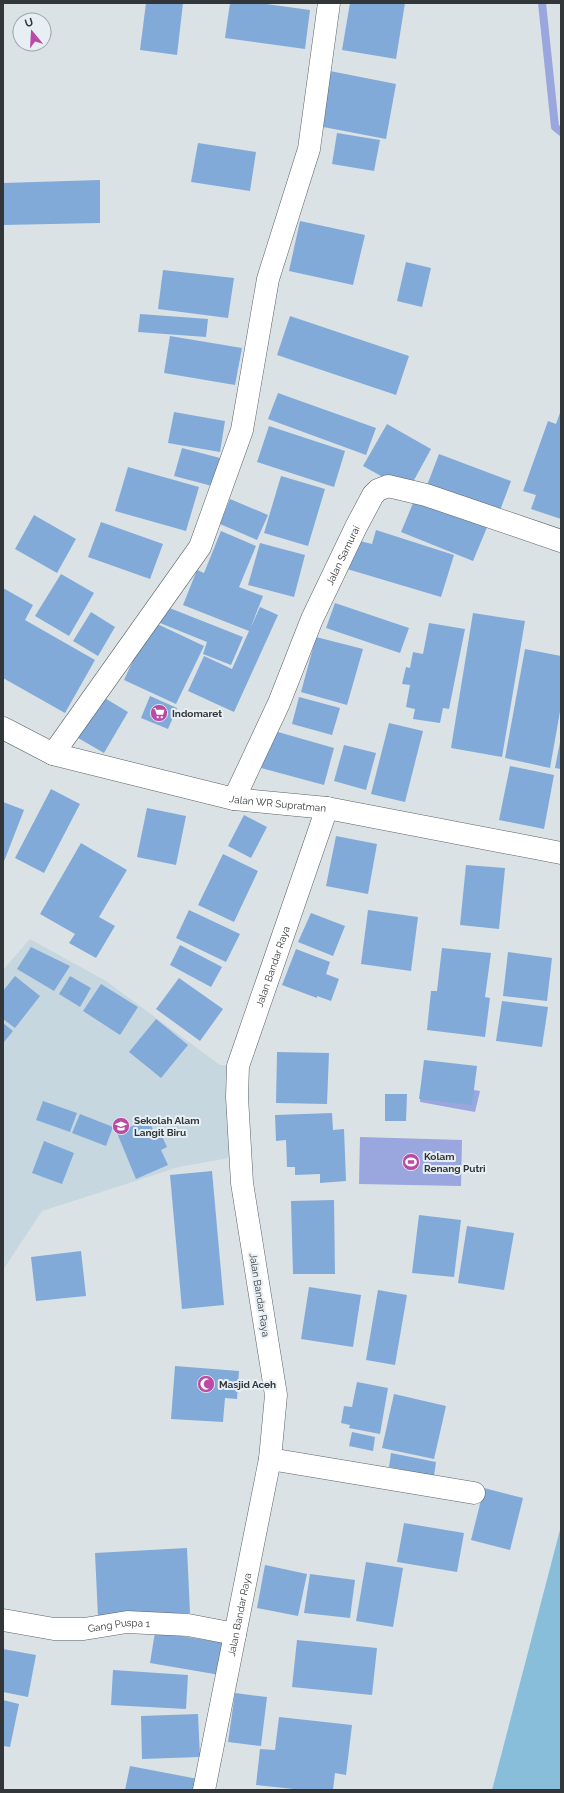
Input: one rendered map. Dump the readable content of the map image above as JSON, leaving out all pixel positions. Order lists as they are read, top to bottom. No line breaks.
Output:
{"streets":{"main road":["Jalan Samurai","Jalan WR Supratman","Jalan Bandar Raya","Gang Puspa 1"]},"crossings":[["Jalan Samurai","Jalan WR Supratman"],["Jalan WR Supratman","Jalan Bandar Raya"],["Jalan Bandar Raya","Gang Puspa 1"]],"places":{"supermarket":["Indomaret"],"school or university":["Sekolah Alam Langit Biru"],"sports":["Kolam Renang Putri"],"mosque":["Masjid Aceh"]},"north":"top"}
